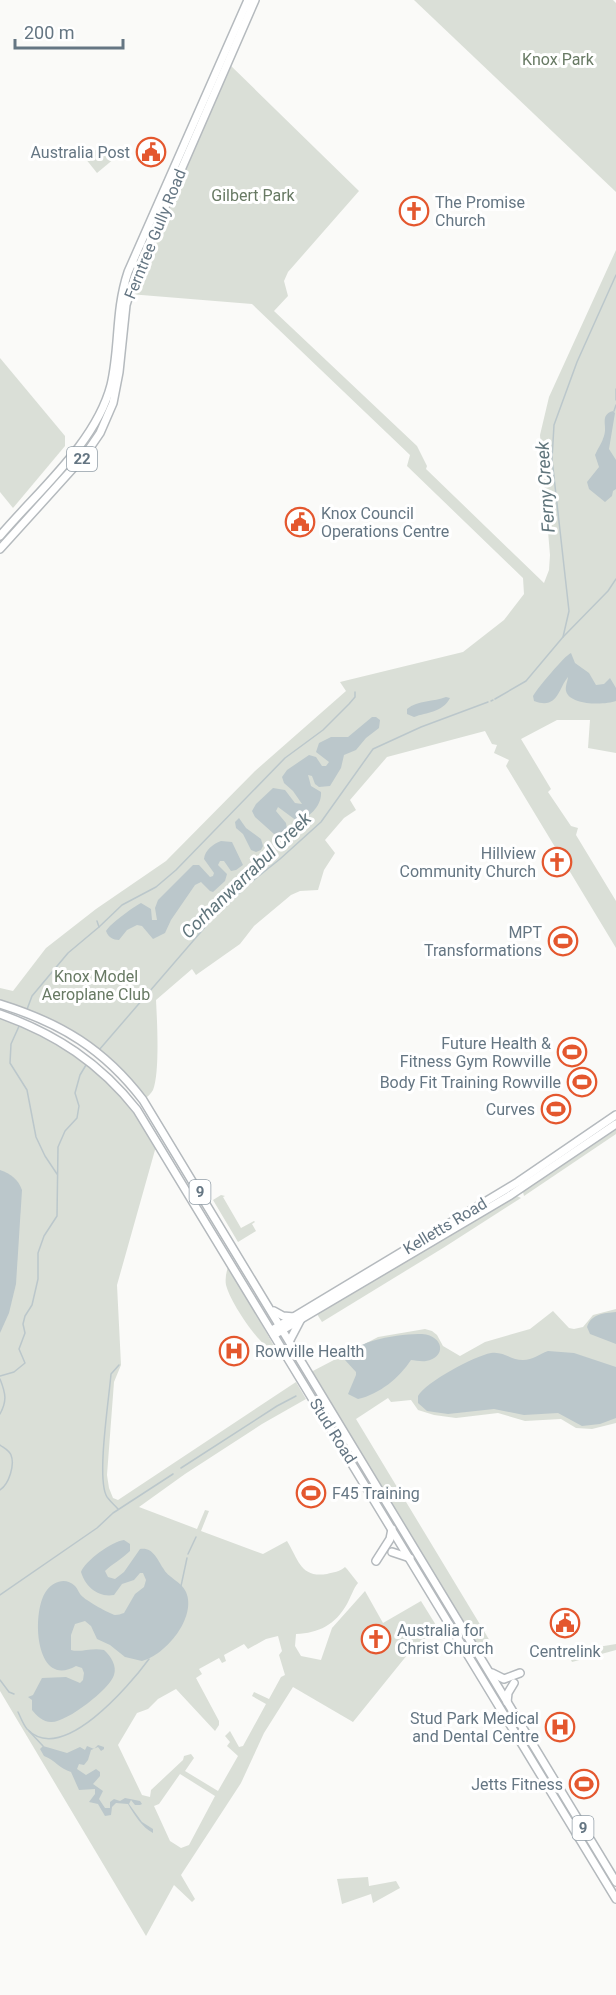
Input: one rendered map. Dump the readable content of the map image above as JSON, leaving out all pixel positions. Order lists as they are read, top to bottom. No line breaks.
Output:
{"streets":{"main road":["Ferntree Gully Road","22","9","Kelletts Road","Stud Road"]},"crossings":[["Kelletts Road","Stud Road"]],"water":["Ferny Creek","Corhanwarrabul Creek"],"parks":["Knox Park","Gilbert Park","Knox Model Aeroplane Club"],"places":{"public building":["Australia Post","Knox Council Operations Centre","Centrelink"],"church":["The Promise Church","Hillview Community Church","Australia for Christ Church"],"sports":["MPT Transformations","Future Health & Fitness Gym Rowville","Body Fit Training Rowville","Curves","F45 Training","Jetts Fitness"],"hospital":["Rowville Health","Stud Park Medical and Dental Centre"]},"scale_bar":"200 m"}
